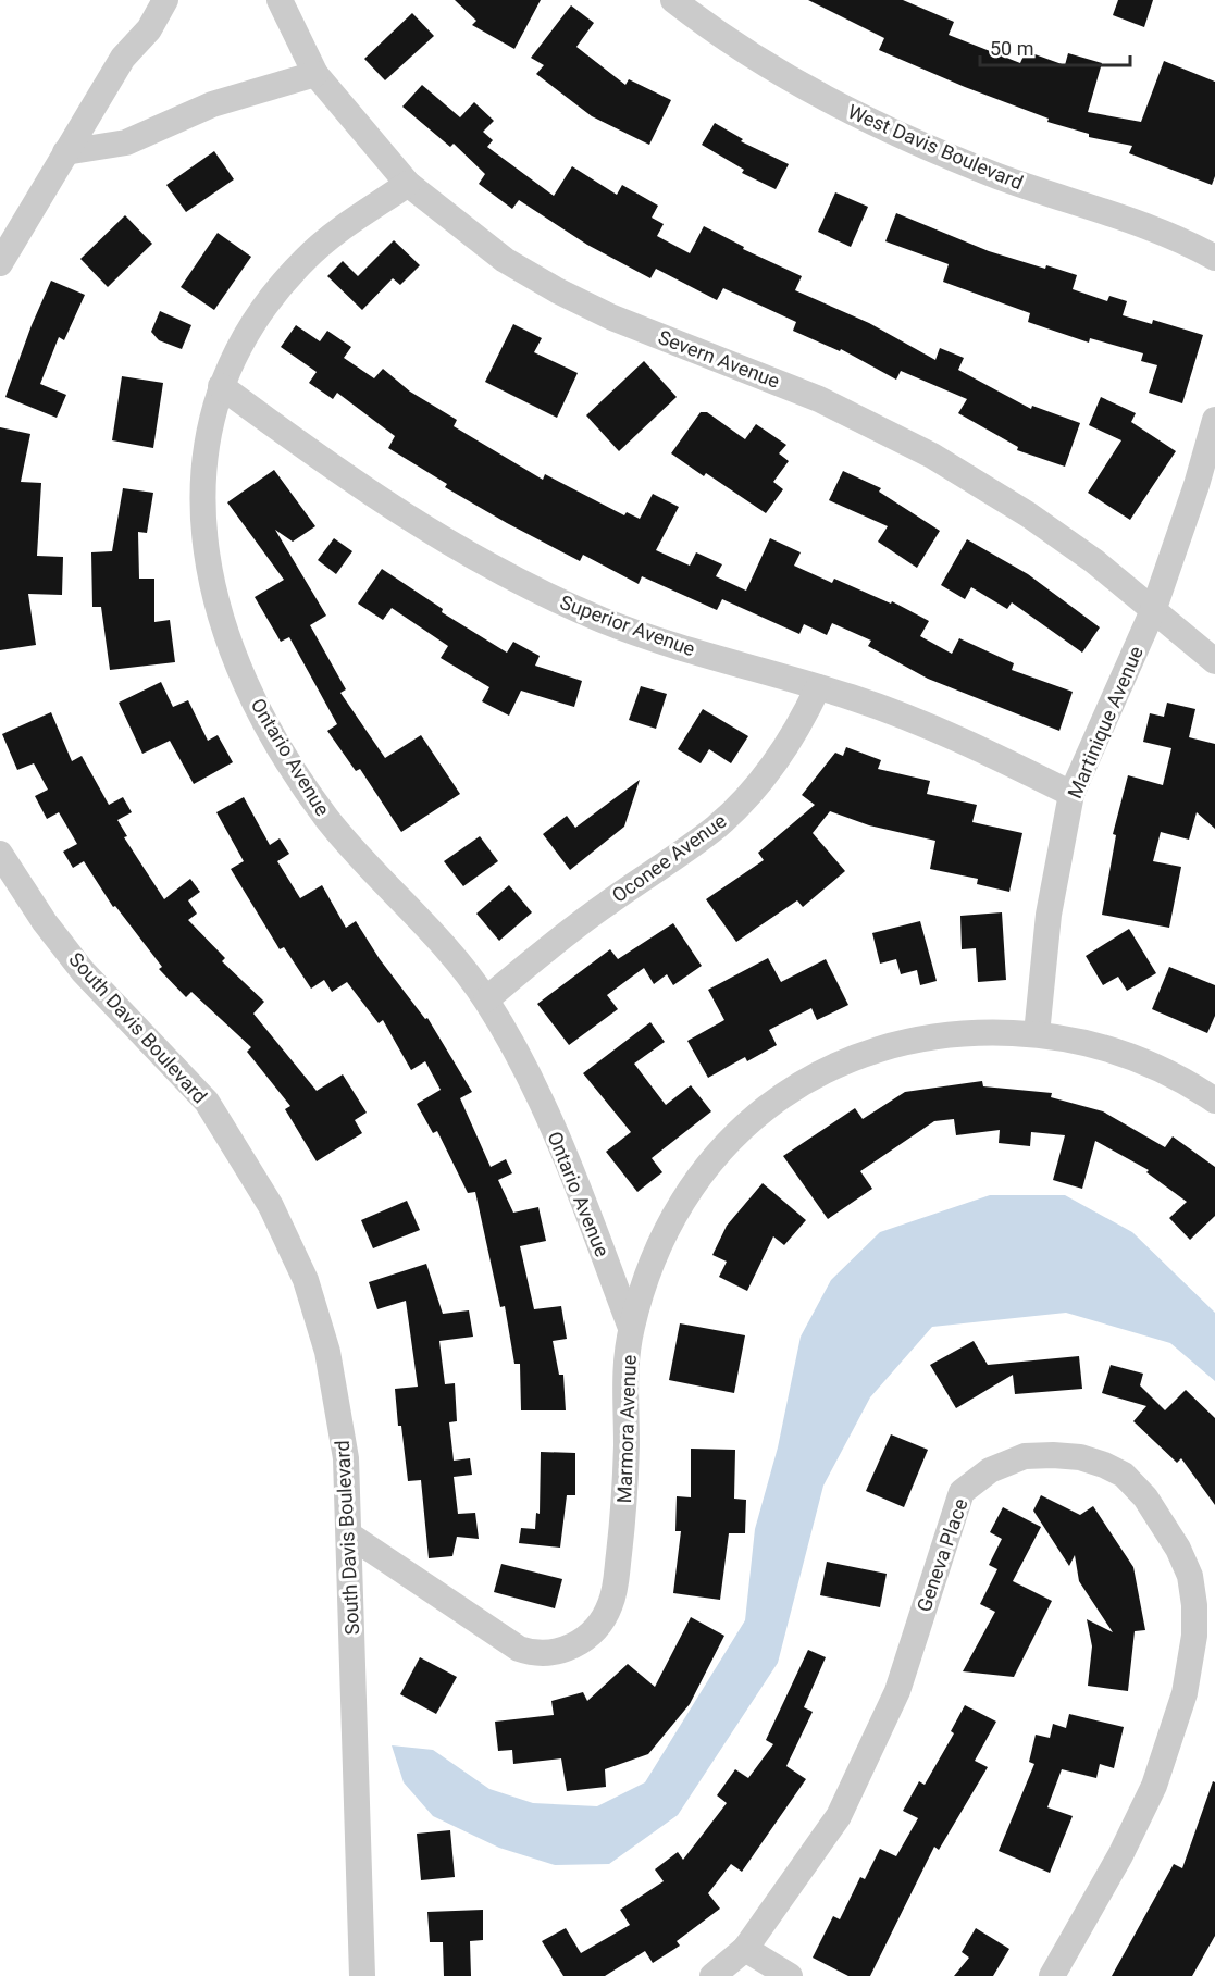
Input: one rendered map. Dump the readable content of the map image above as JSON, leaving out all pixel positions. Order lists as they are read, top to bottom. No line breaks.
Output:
{"streets":{"street":["West Davis Boulevard","Severn Avenue","Superior Avenue","Martinique Avenue","Ontario Avenue","Oconee Avenue","South Davis Boulevard","Marmora Avenue","Geneva Place"]},"crossings":[["Severn Avenue","Martinique Avenue"],["Severn Avenue","Ontario Avenue"],["Superior Avenue","Martinique Avenue"],["Superior Avenue","Ontario Avenue"],["Superior Avenue","Oconee Avenue"],["Martinique Avenue","Marmora Avenue"],["Ontario Avenue","Oconee Avenue"],["Ontario Avenue","Marmora Avenue"],["South Davis Boulevard","Marmora Avenue"]],"scale_bar":"50 m"}
